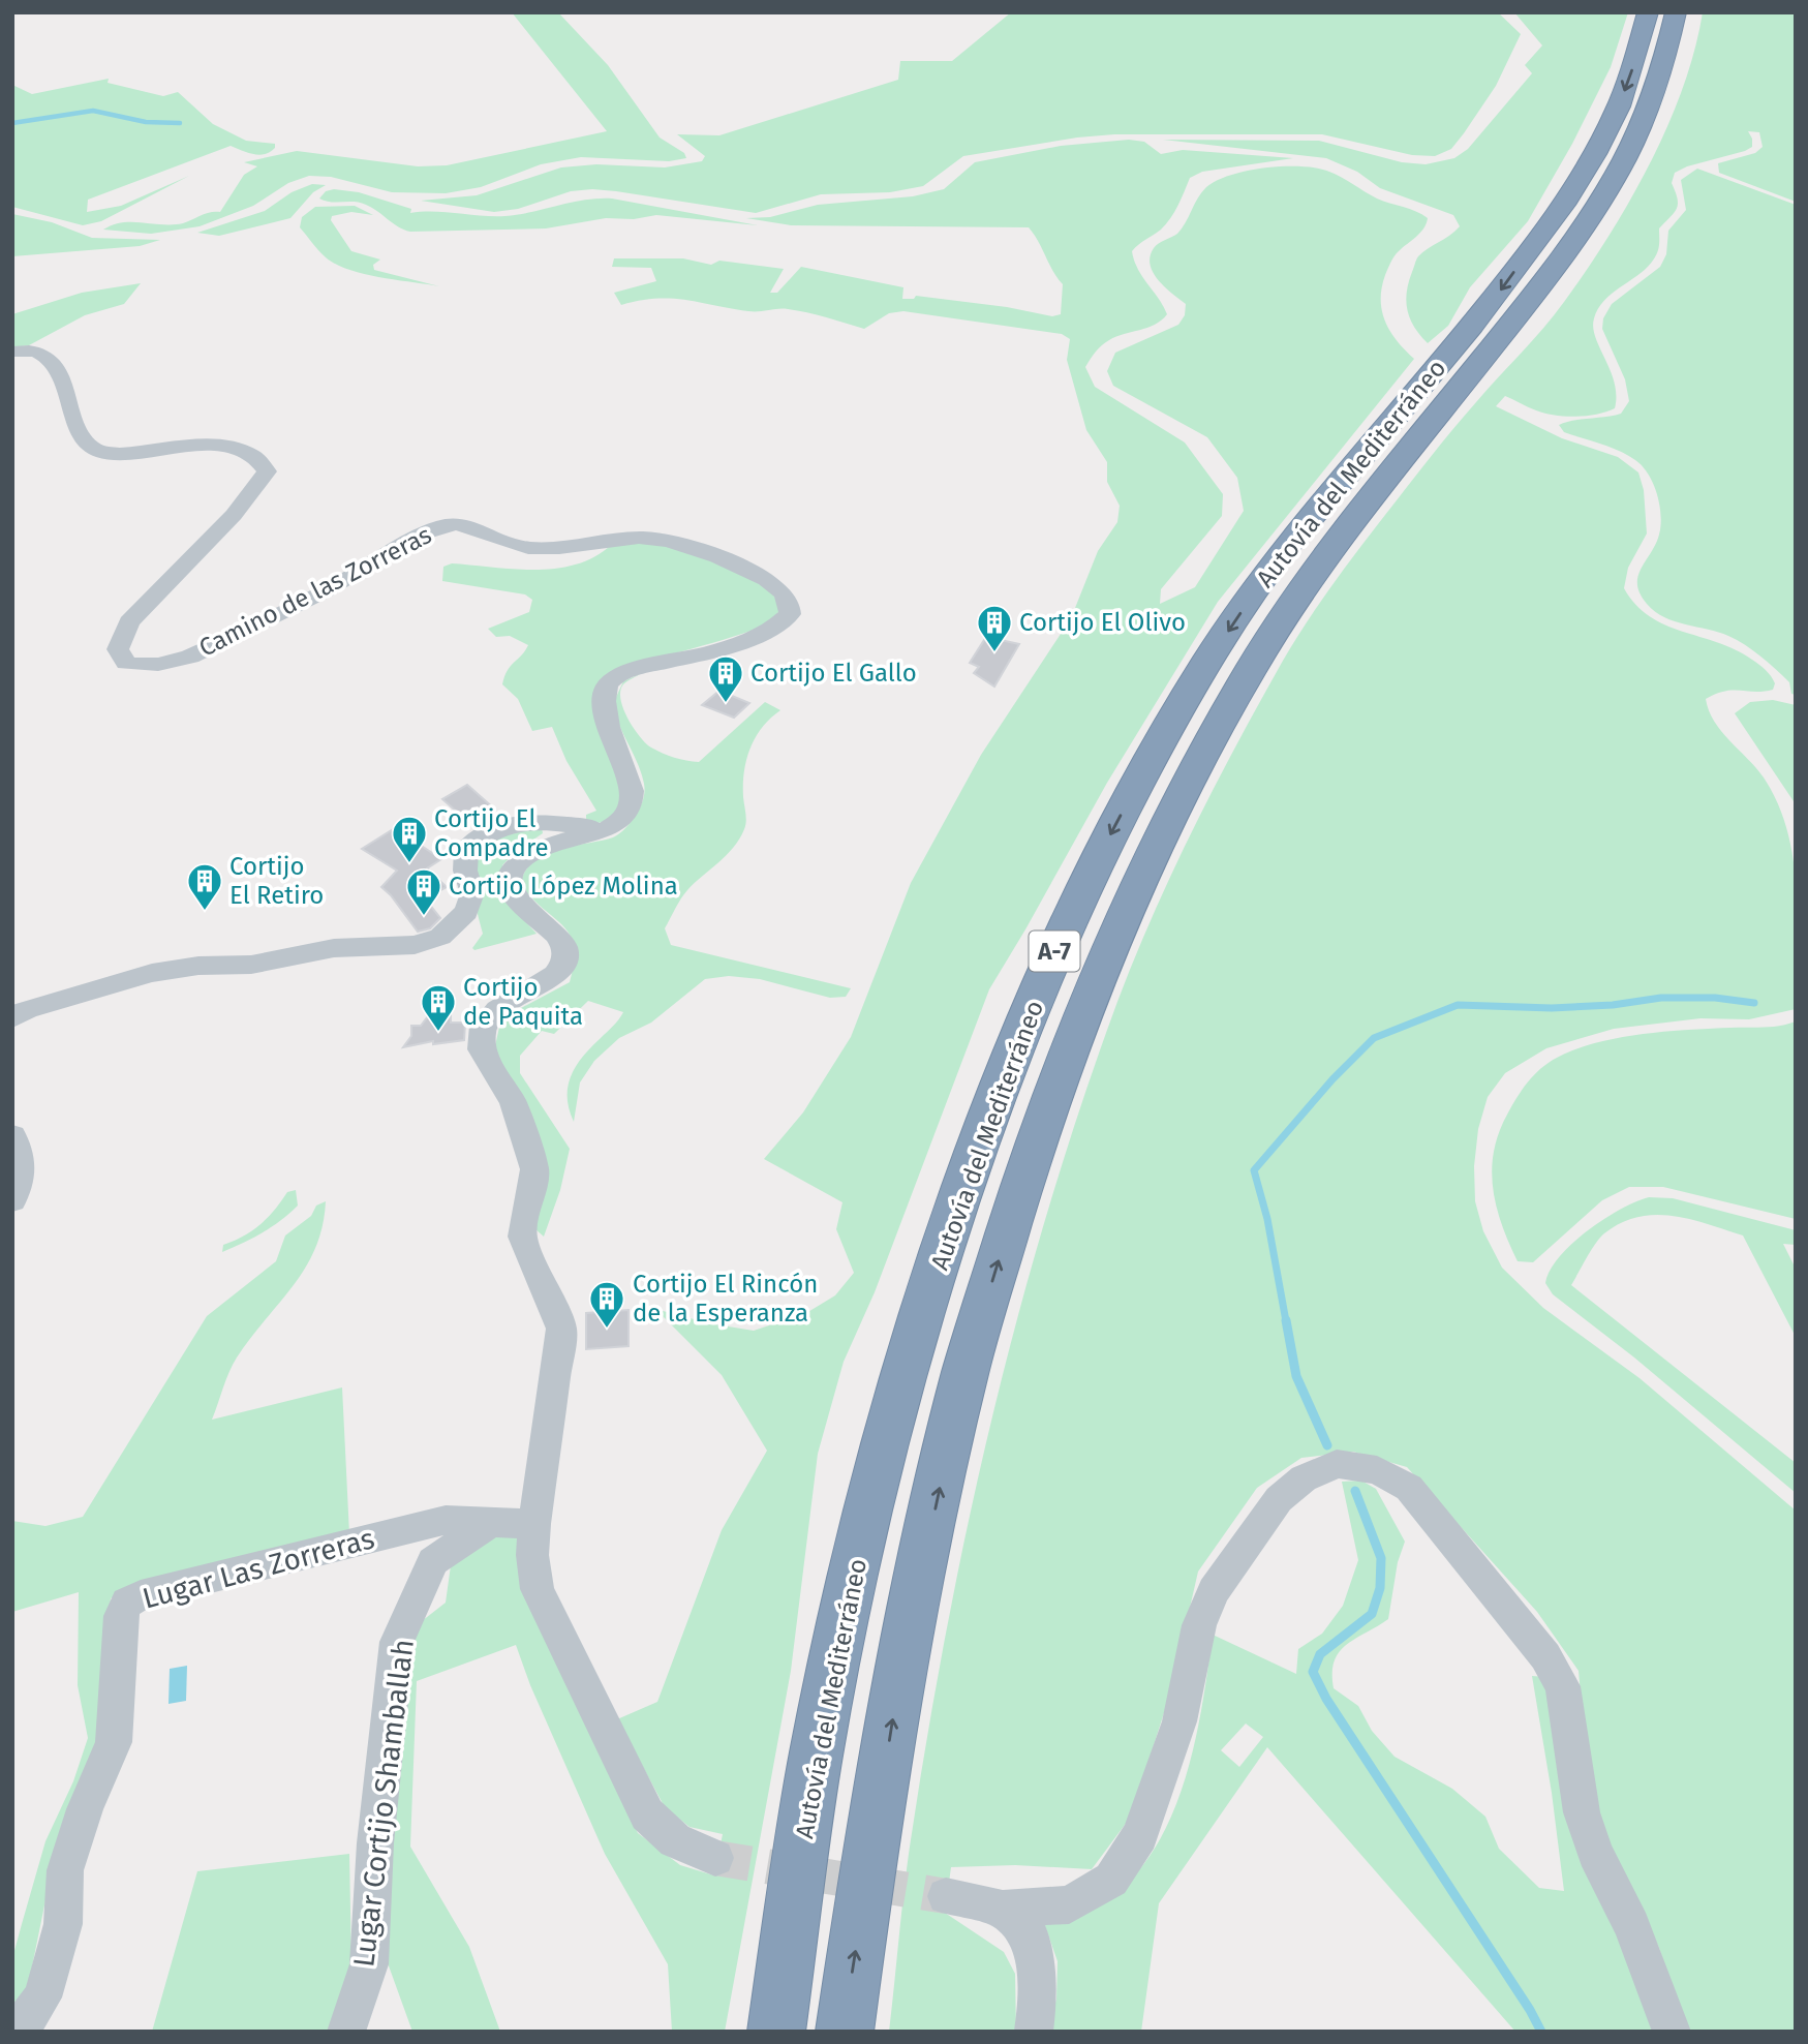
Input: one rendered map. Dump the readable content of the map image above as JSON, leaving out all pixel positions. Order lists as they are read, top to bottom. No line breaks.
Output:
{"streets":{"highway":["Autovía del Mediterráneo","A-7"],"street":["Camino de las Zorreras","Lugar Las Zorreras","Lugar Cortijo Shamballah"]},"crossings":[["Lugar Las Zorreras","Lugar Cortijo Shamballah"]],"places":{"building":["Cortijo El Olivo","Cortijo El Gallo","Cortijo El Compadre","Cortijo El Retiro","Cortijo López Molina","Cortijo de Paquita","Cortijo El Rincón de la Esperanza"]}}
